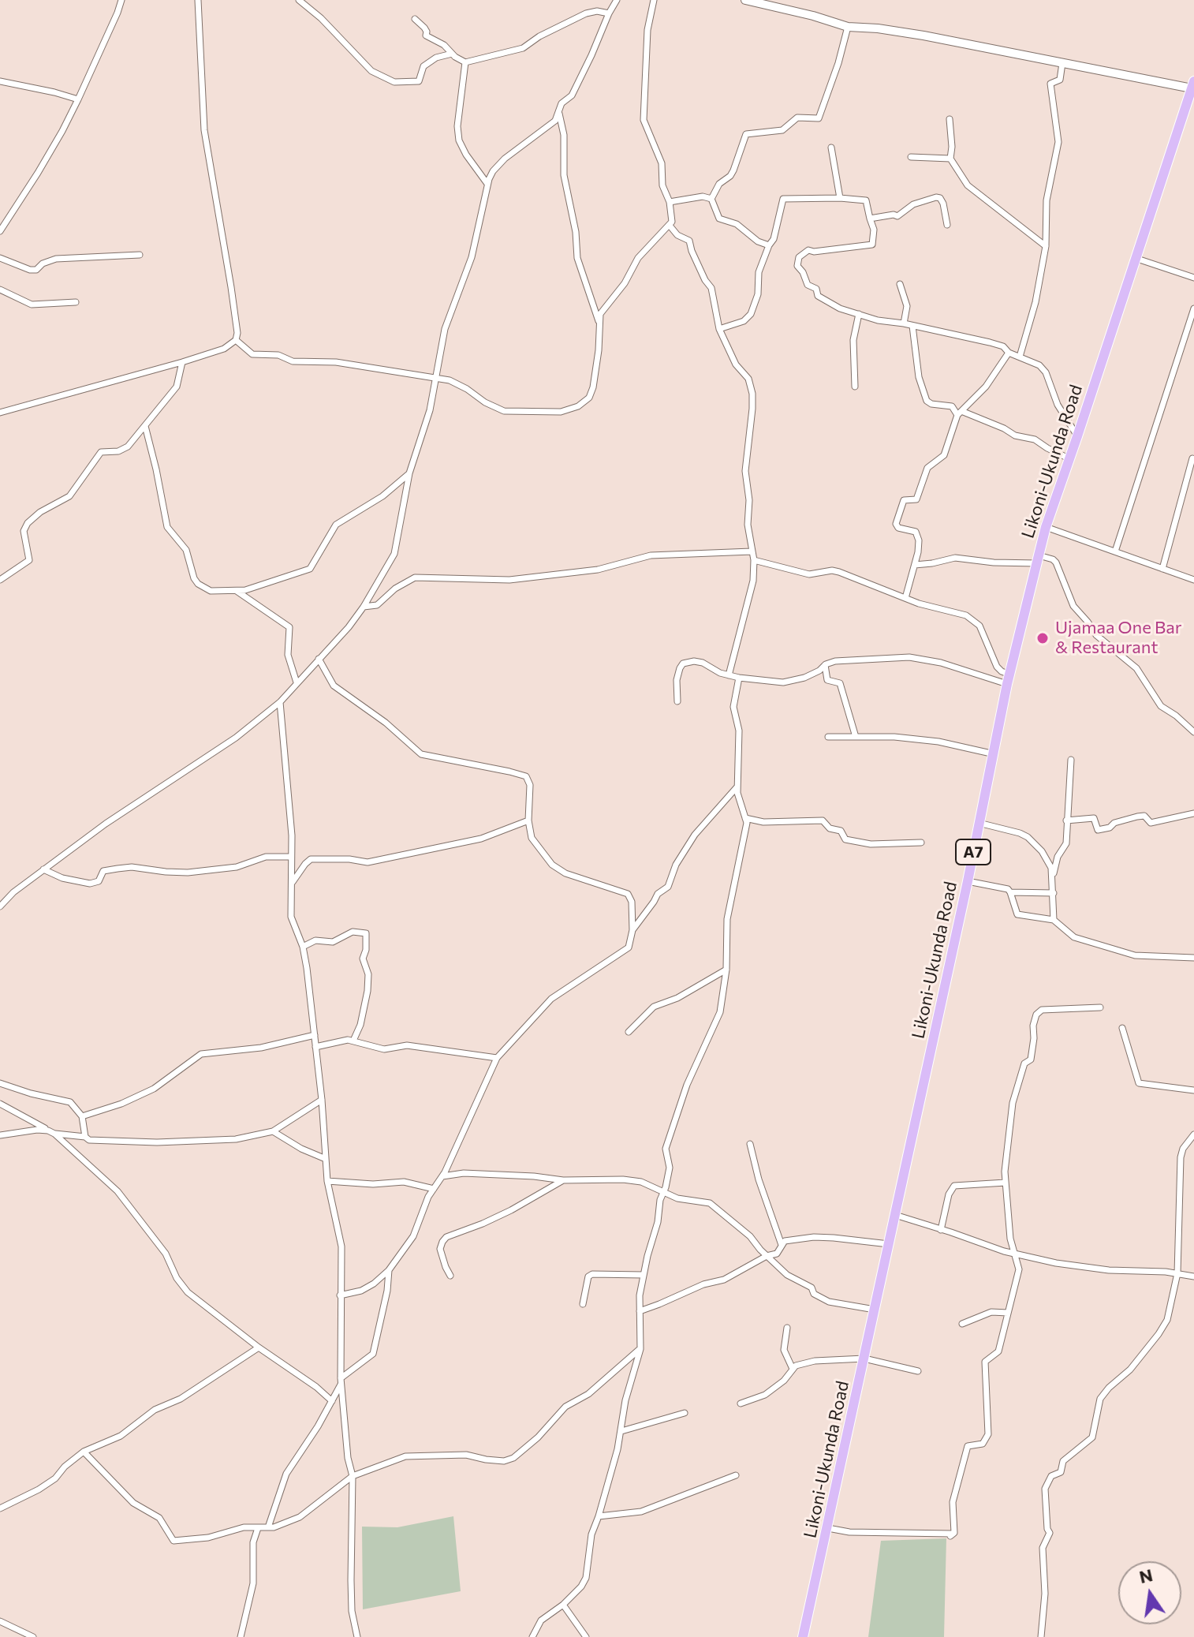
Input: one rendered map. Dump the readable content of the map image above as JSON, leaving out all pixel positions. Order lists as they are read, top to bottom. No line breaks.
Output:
{"streets":{"highway":["Likoni-Ukunda Road","A7"]},"places":["Ujamaa One Bar & Restaurant"],"north":"top"}
